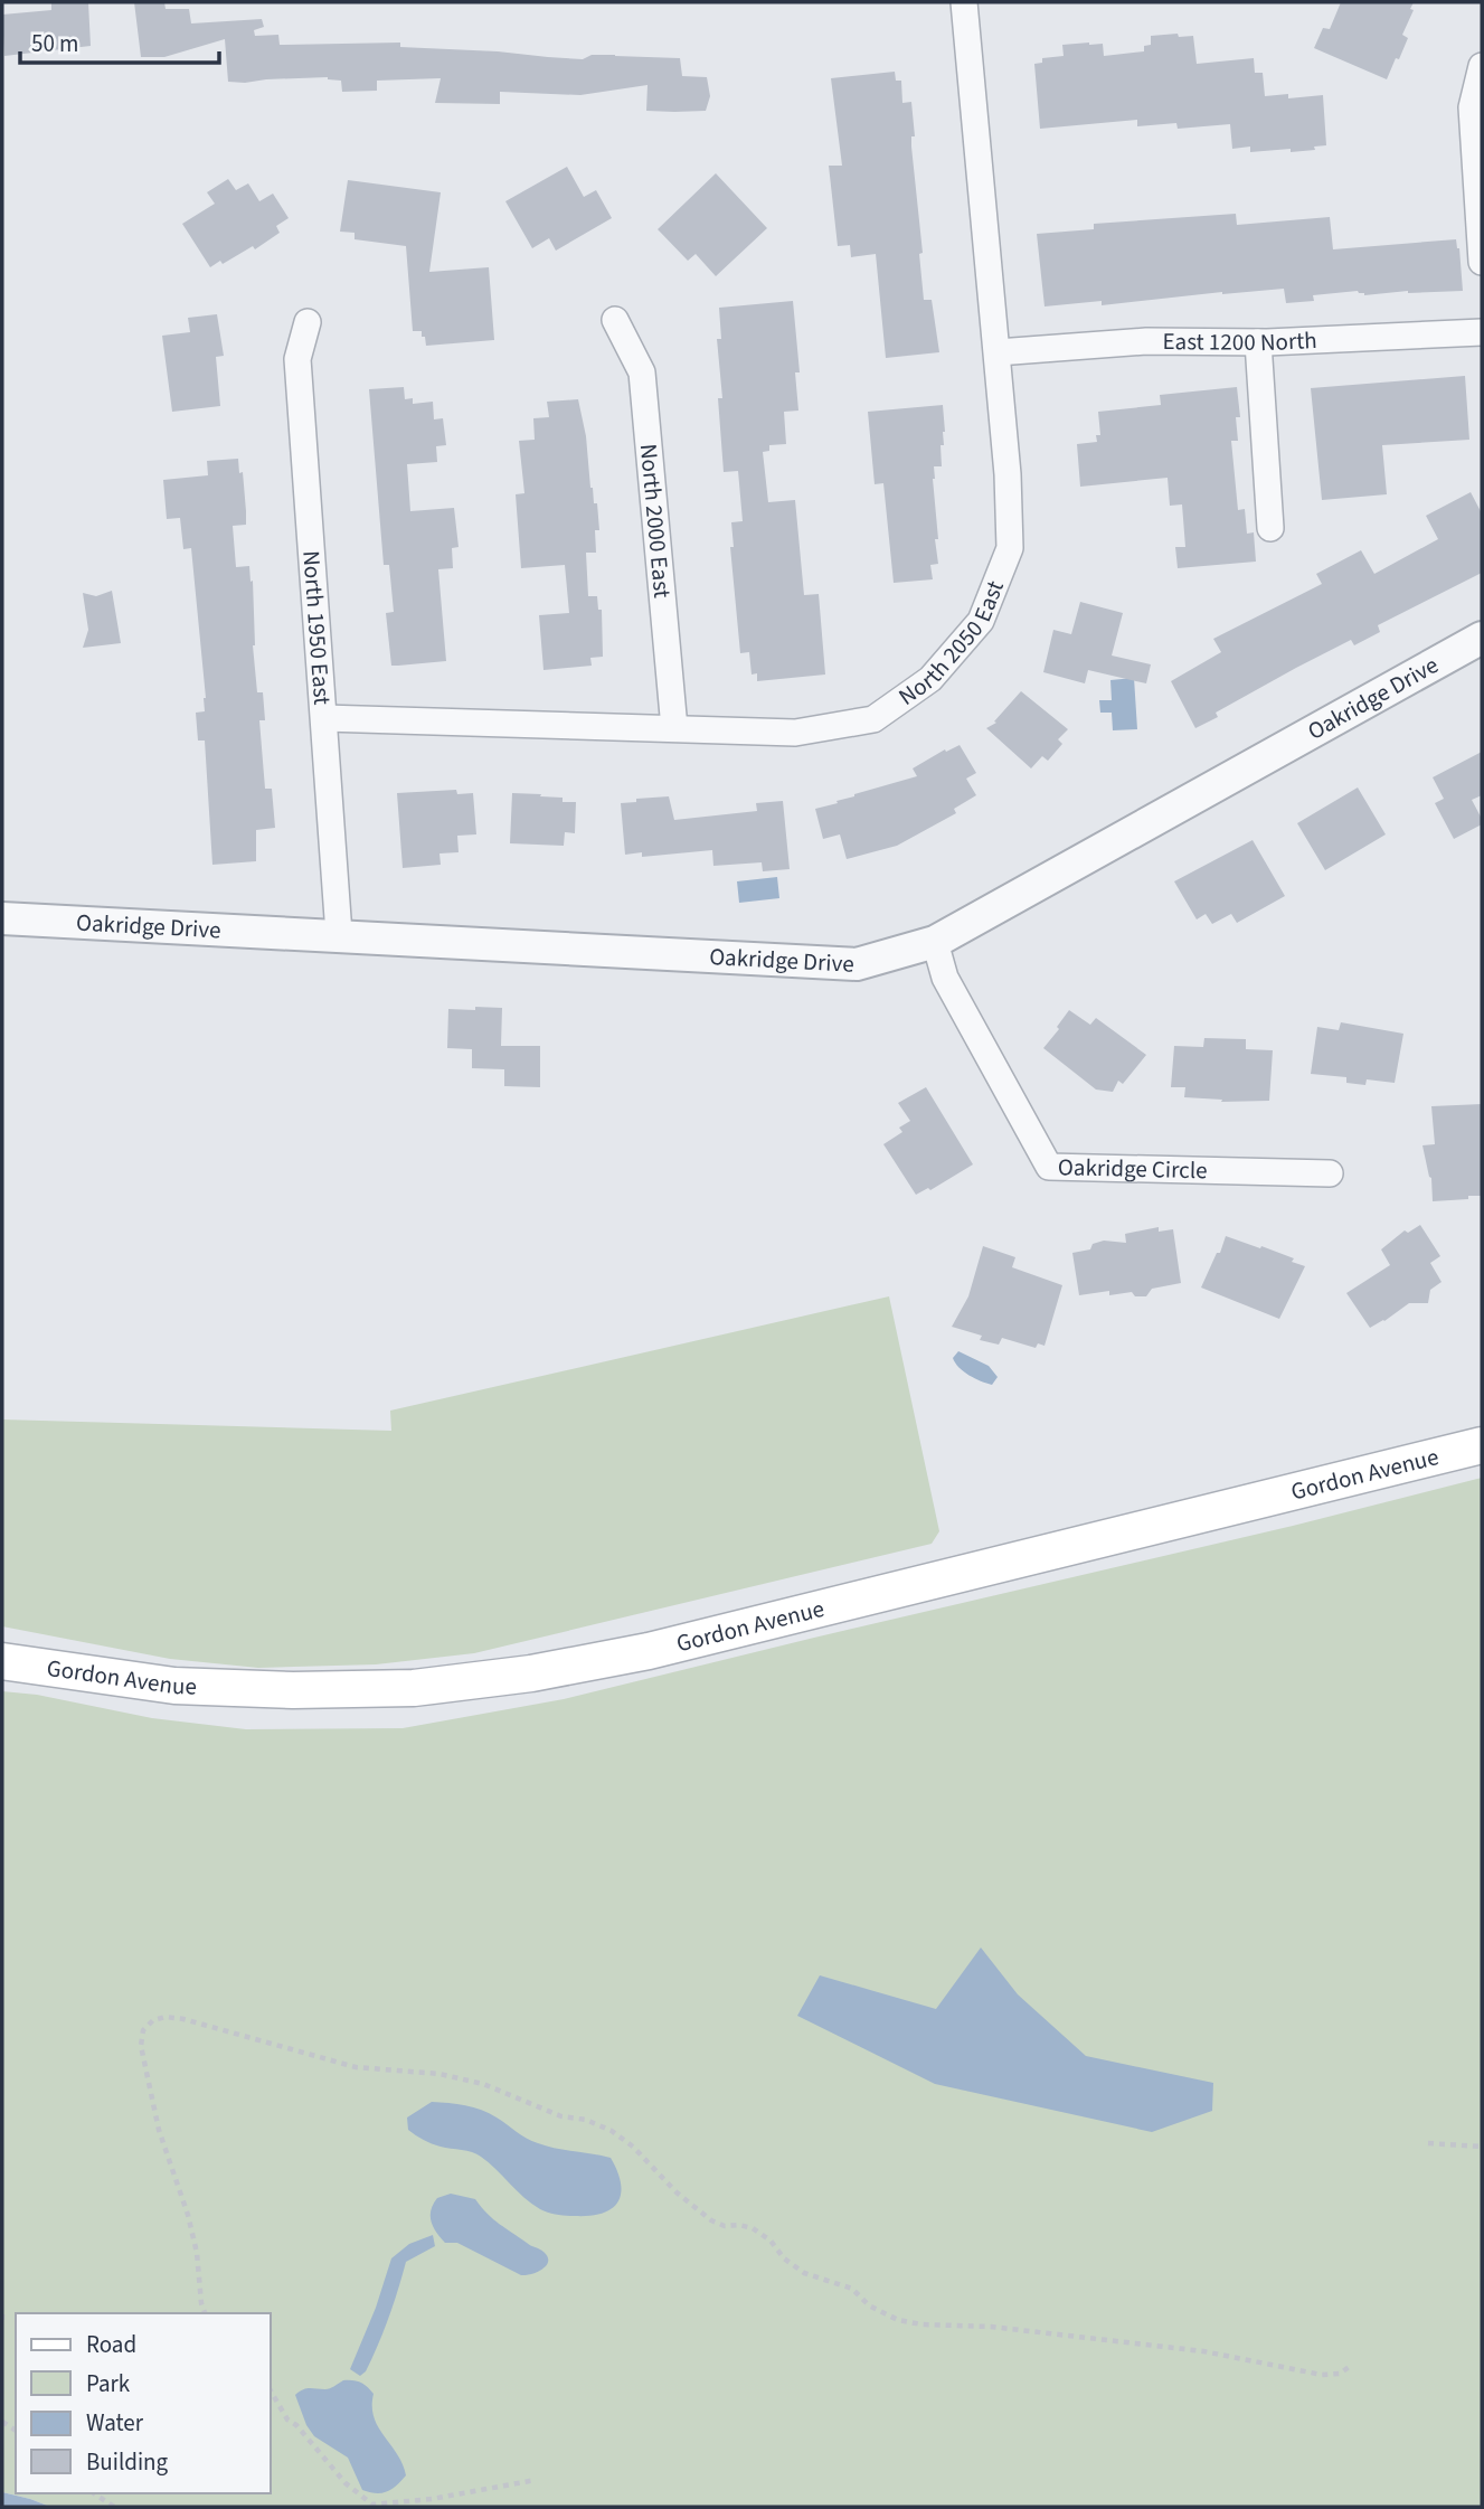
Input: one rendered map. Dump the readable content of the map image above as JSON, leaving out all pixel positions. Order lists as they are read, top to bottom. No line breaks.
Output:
{"streets":{"main road":["Gordon Avenue"],"street":["East 1200 North","North 2000 East","North 1950 East","North 2050 East","Oakridge Drive","Oakridge Circle"]},"crossings":[["East 1200 North","North 2050 East"],["North 2000 East","North 2050 East"],["North 1950 East","North 2050 East"],["North 1950 East","Oakridge Drive"],["Oakridge Drive","Oakridge Circle"]],"legend":["Road","Park","Water","Building"],"scale_bar":"50 m"}
